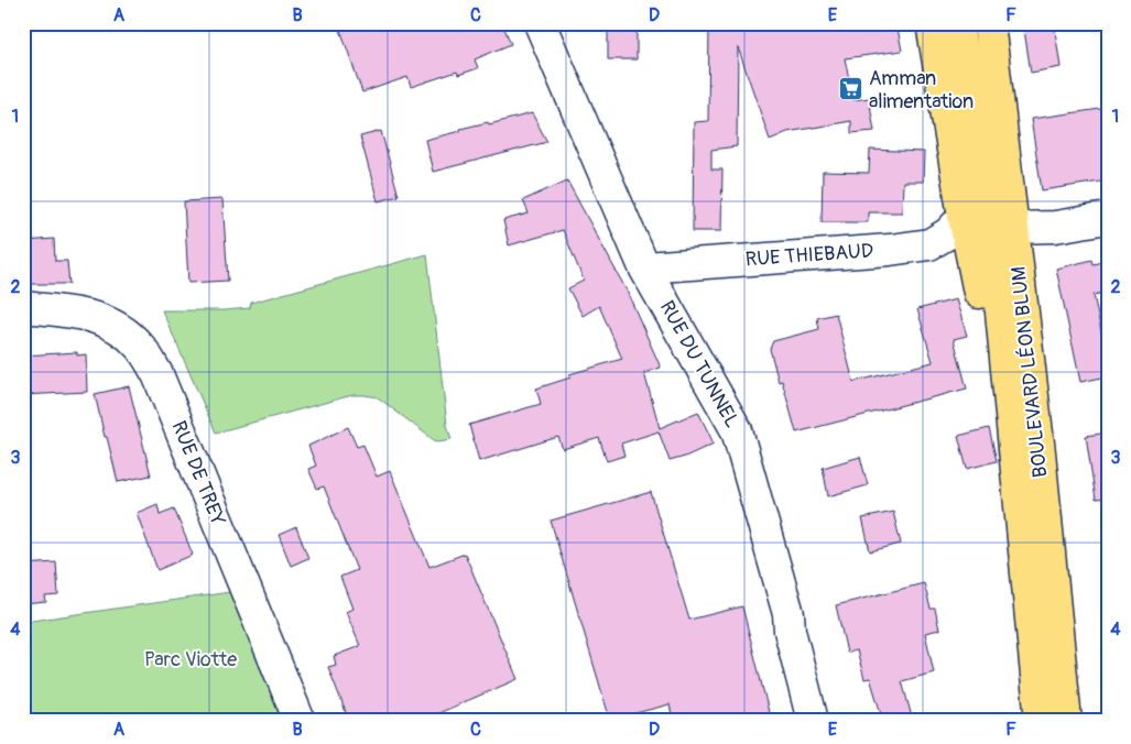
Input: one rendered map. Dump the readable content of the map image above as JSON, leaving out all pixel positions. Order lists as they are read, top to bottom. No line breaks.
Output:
{"streets":{"main road":["BOULEVARD LÉON BLUM"],"street":["RUE THIEBAUD","RUE DU TUNNEL","RUE DE TREY"]},"crossings":[["RUE THIEBAUD","RUE DU TUNNEL"]],"parks":["Parc Viotte"],"places":{"supermarket":["Amman alimentation"]},"grid":{"columns":["A","B","C","D","E","F"],"rows":["1","2","3","4"]}}
